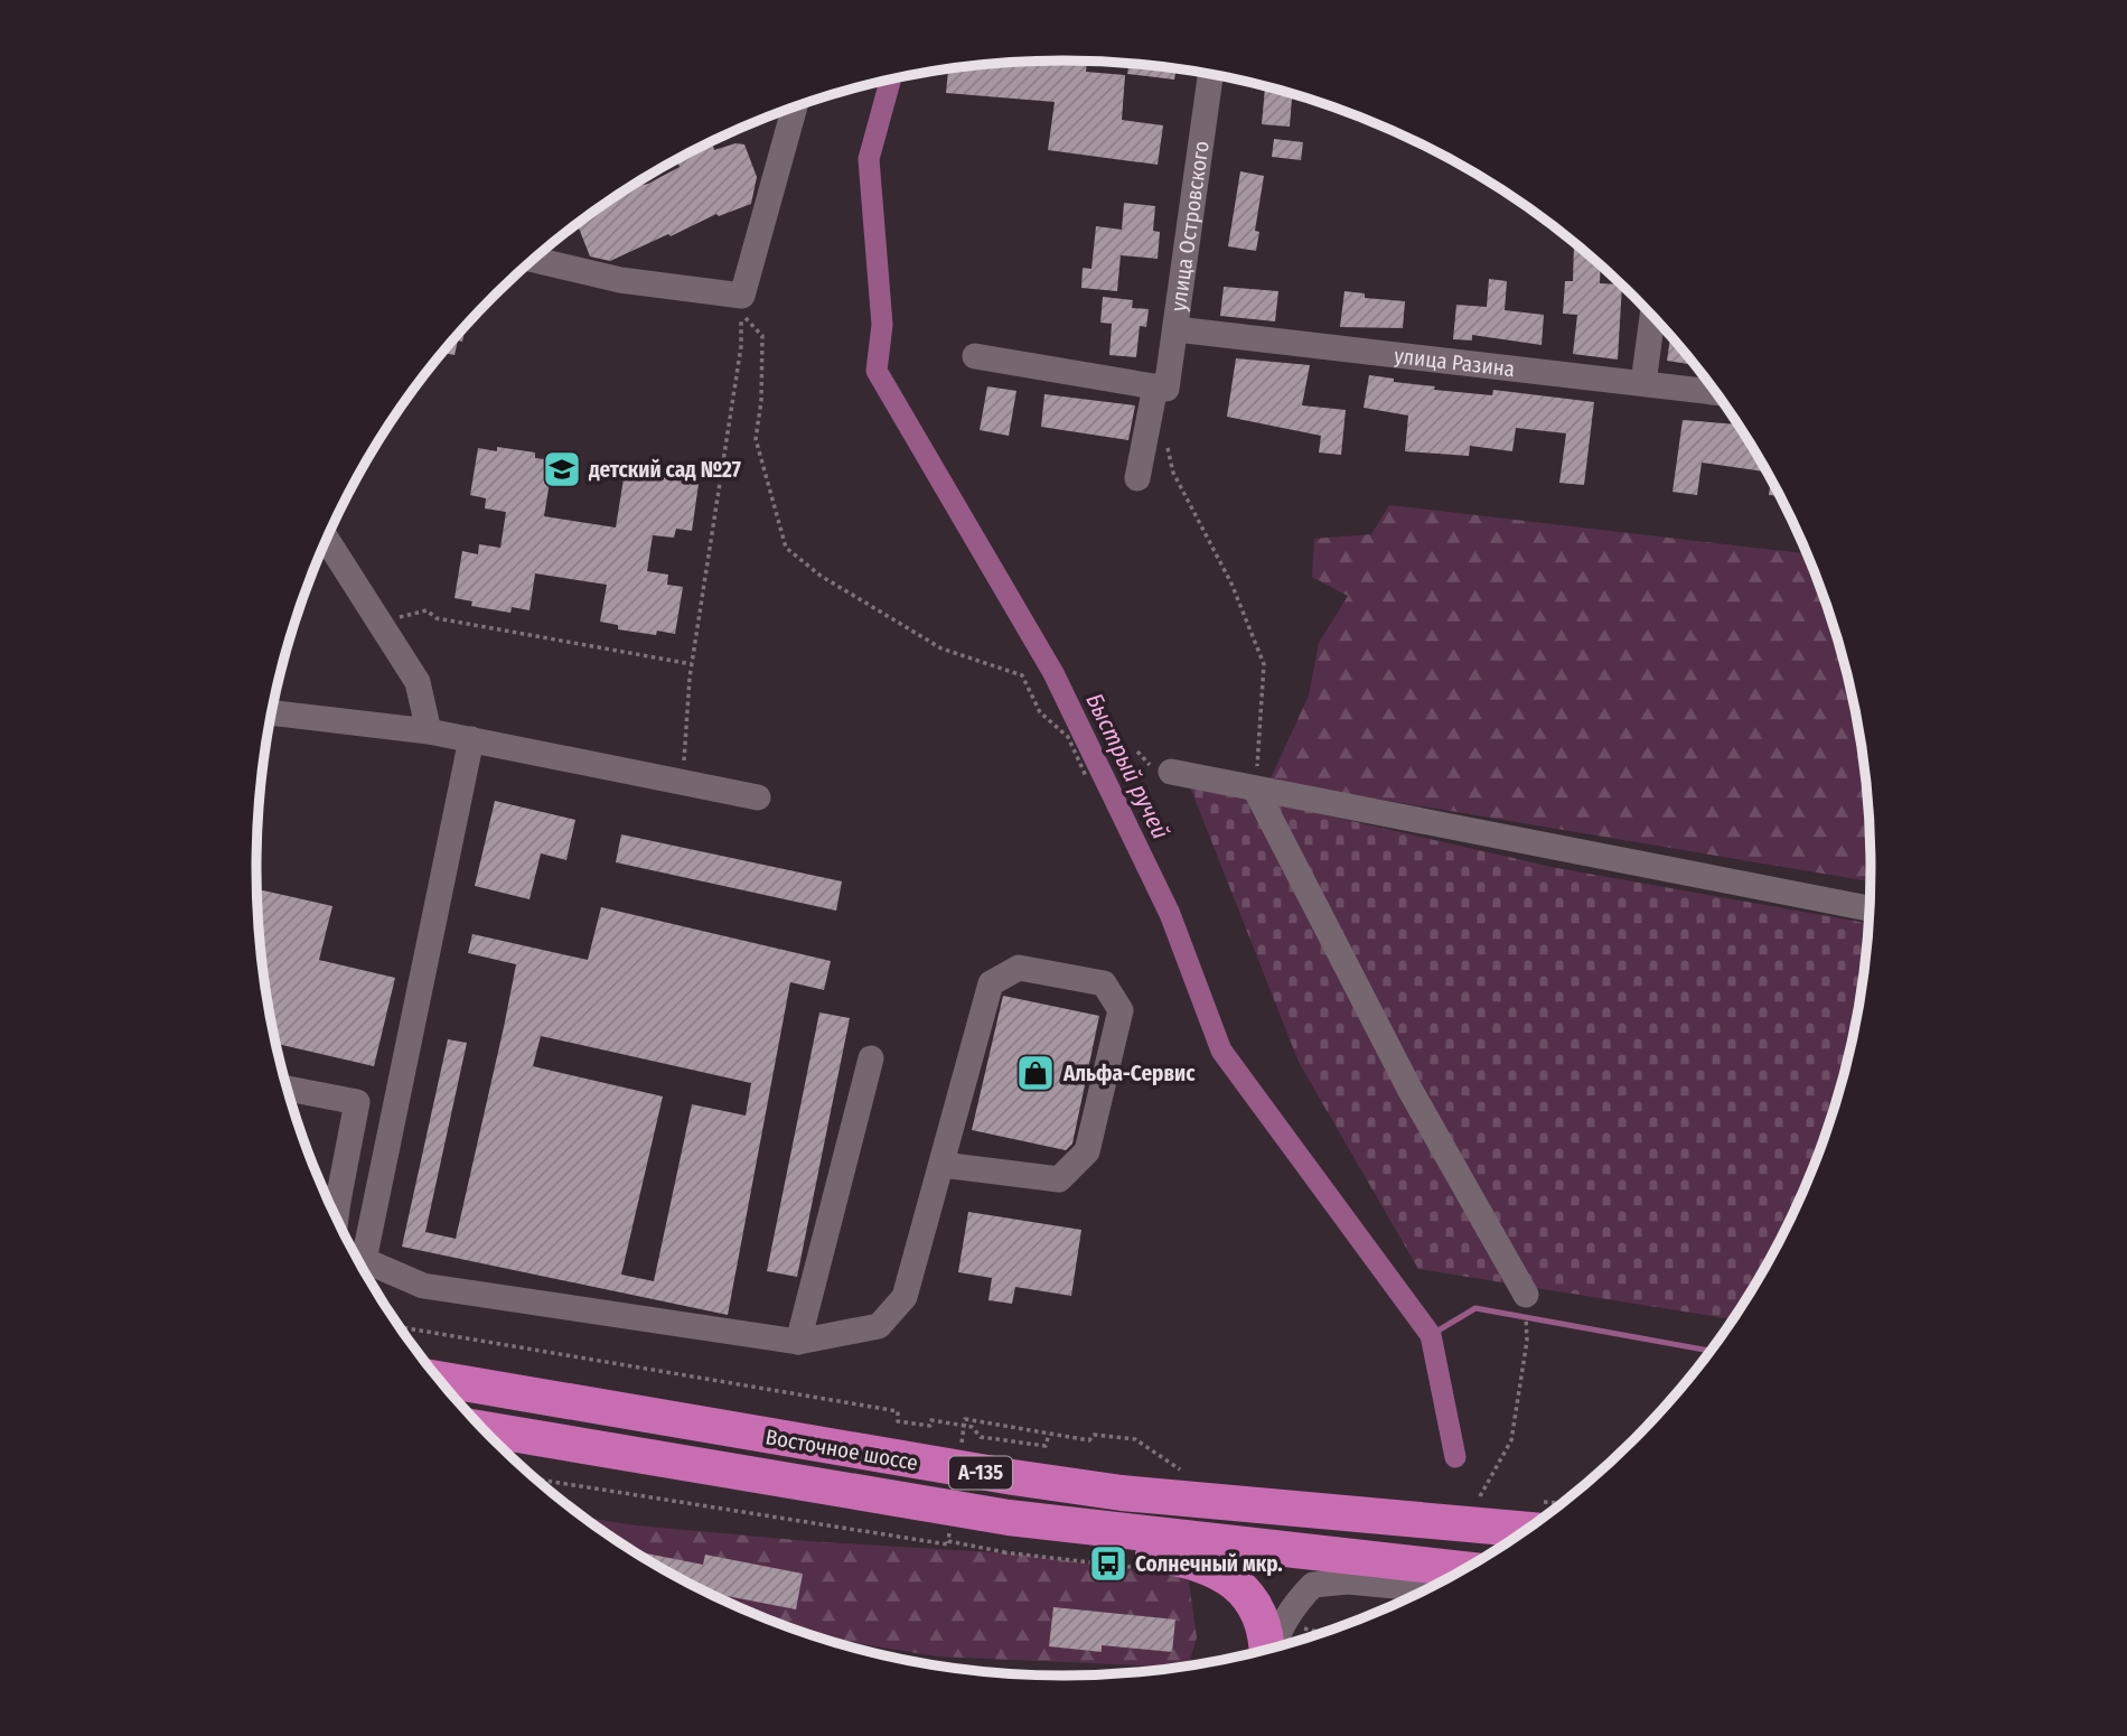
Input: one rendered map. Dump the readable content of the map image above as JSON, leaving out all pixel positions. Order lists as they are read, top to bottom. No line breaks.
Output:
{"streets":{"highway":["Восточное шоссе","А-135"],"street":["улица Островского","улица Разина"]},"crossings":[["улица Островского","улица Разина"]],"water":["Быстрый ручей"],"places":{"school or university":["детский сад №27"],"shop":["Альфа-Сервис"],"bus stop":["Солнечный мкр."]}}
